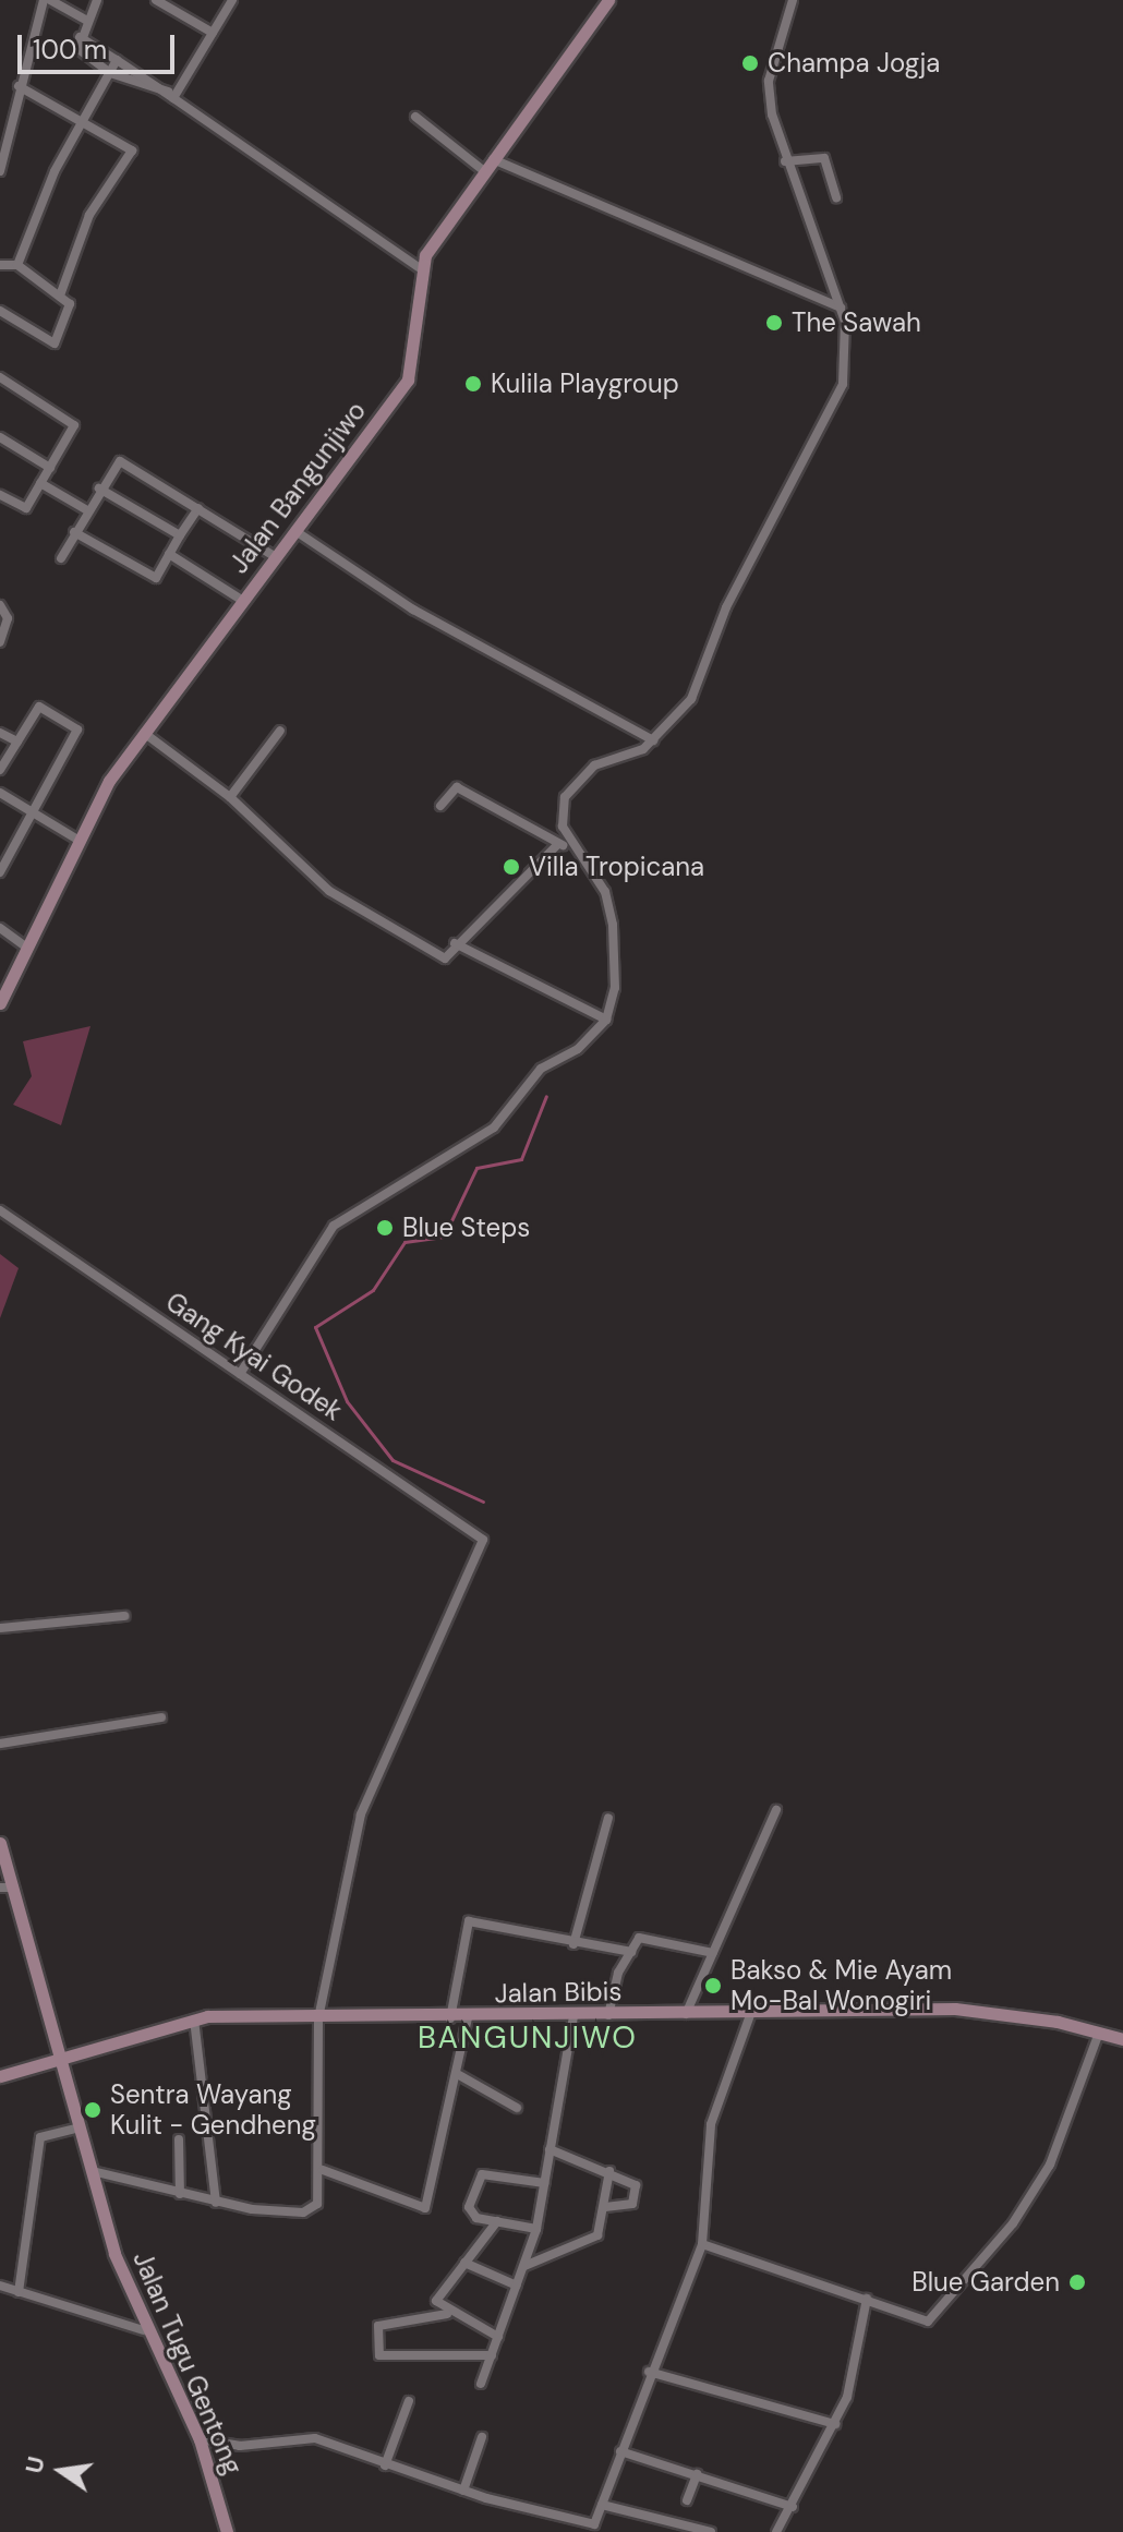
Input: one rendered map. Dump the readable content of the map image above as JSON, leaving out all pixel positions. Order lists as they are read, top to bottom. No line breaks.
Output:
{"streets":{"main road":["Jalan Bangunjiwo","Jalan Bibis","Jalan Tugu Gentong"],"street":["Gang Kyai Godek"]},"crossings":[["Gang Kyai Godek","Jalan Bibis"],["Jalan Bibis","Jalan Tugu Gentong"]],"districts":["BANGUNJIWO"],"places":["Champa Jogja","The Sawah","Kulila Playgroup","Villa Tropicana","Blue Steps","Bakso & Mie Ayam Mo-Bal Wonogiri","Sentra Wayang Kulit - Gendheng","Blue Garden"],"scale_bar":"100 m","north":"left"}
